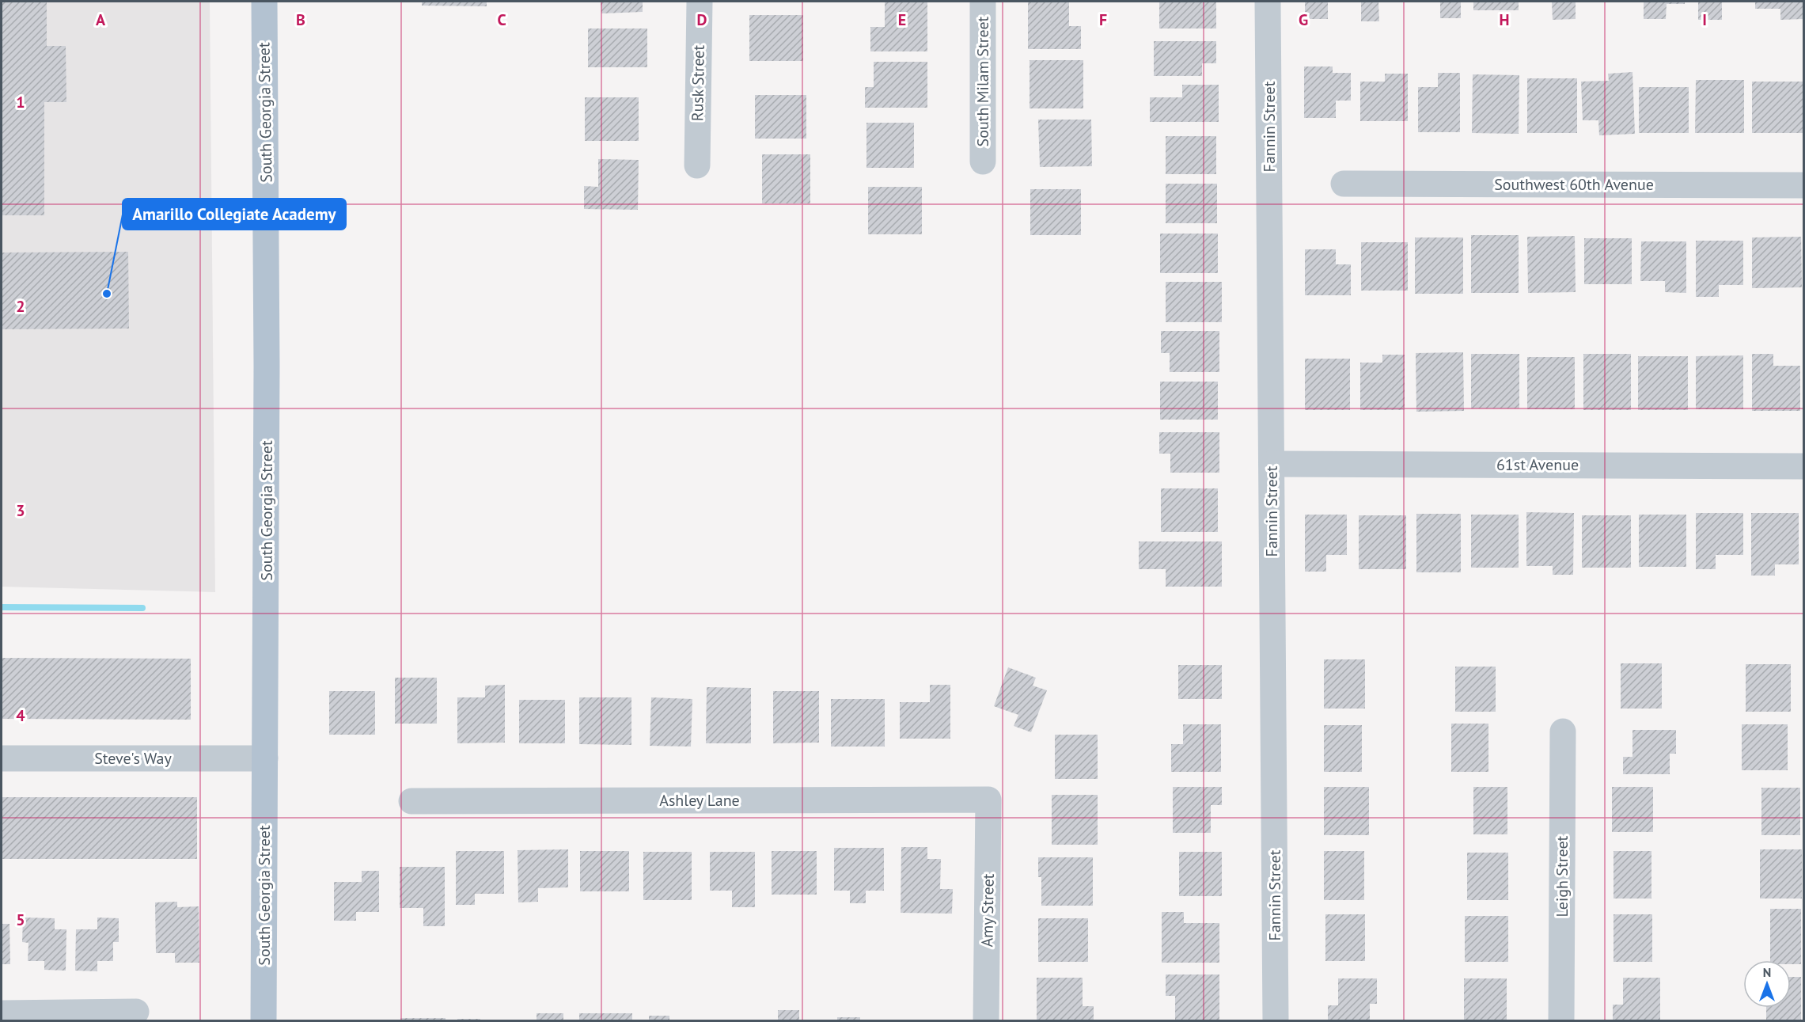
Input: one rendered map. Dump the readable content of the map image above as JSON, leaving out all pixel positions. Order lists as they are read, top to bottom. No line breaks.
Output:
{"streets":{"main road":["South Georgia Street"],"street":["South Milam Street","Rusk Street","Fannin Street","Southwest 60th Avenue","61st Avenue","Steve's Way","Ashley Lane","Leigh Street","Amy Street"]},"crossings":[["South Georgia Street","Steve's Way"],["Fannin Street","61st Avenue"],["Ashley Lane","Amy Street"]],"places":["Amarillo Collegiate Academy"],"north":"top","grid":{"columns":["A","B","C","D","E","F","G","H","I"],"rows":["1","2","3","4","5"]}}
